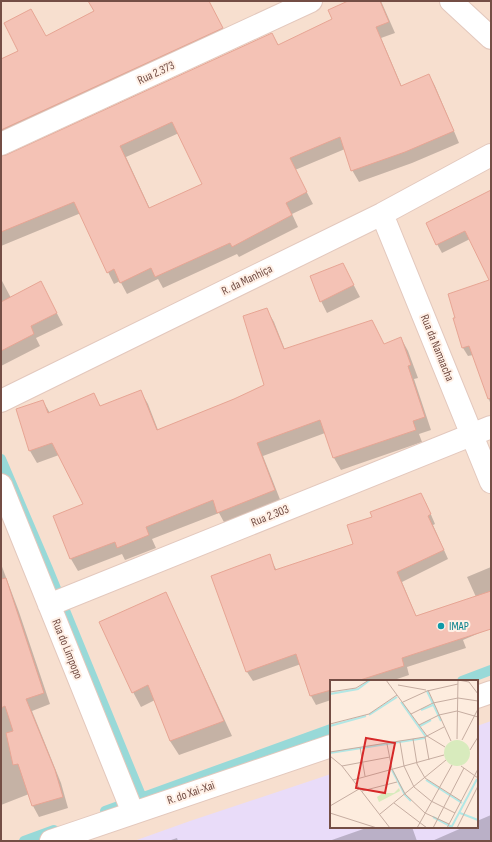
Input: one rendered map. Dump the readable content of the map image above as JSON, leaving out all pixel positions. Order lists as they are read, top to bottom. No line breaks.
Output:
{"streets":{"street":["Rua 2.373","R. da Manhiça","Rua da Namaacha","Rua 2.303","Rua do Limpopo","R. do Xai-Xai"]},"crossings":[["R. da Manhiça","Rua da Namaacha"],["Rua da Namaacha","Rua 2.303"],["Rua 2.303","Rua do Limpopo"],["Rua do Limpopo","R. do Xai-Xai"]],"places":["IMAP"]}
